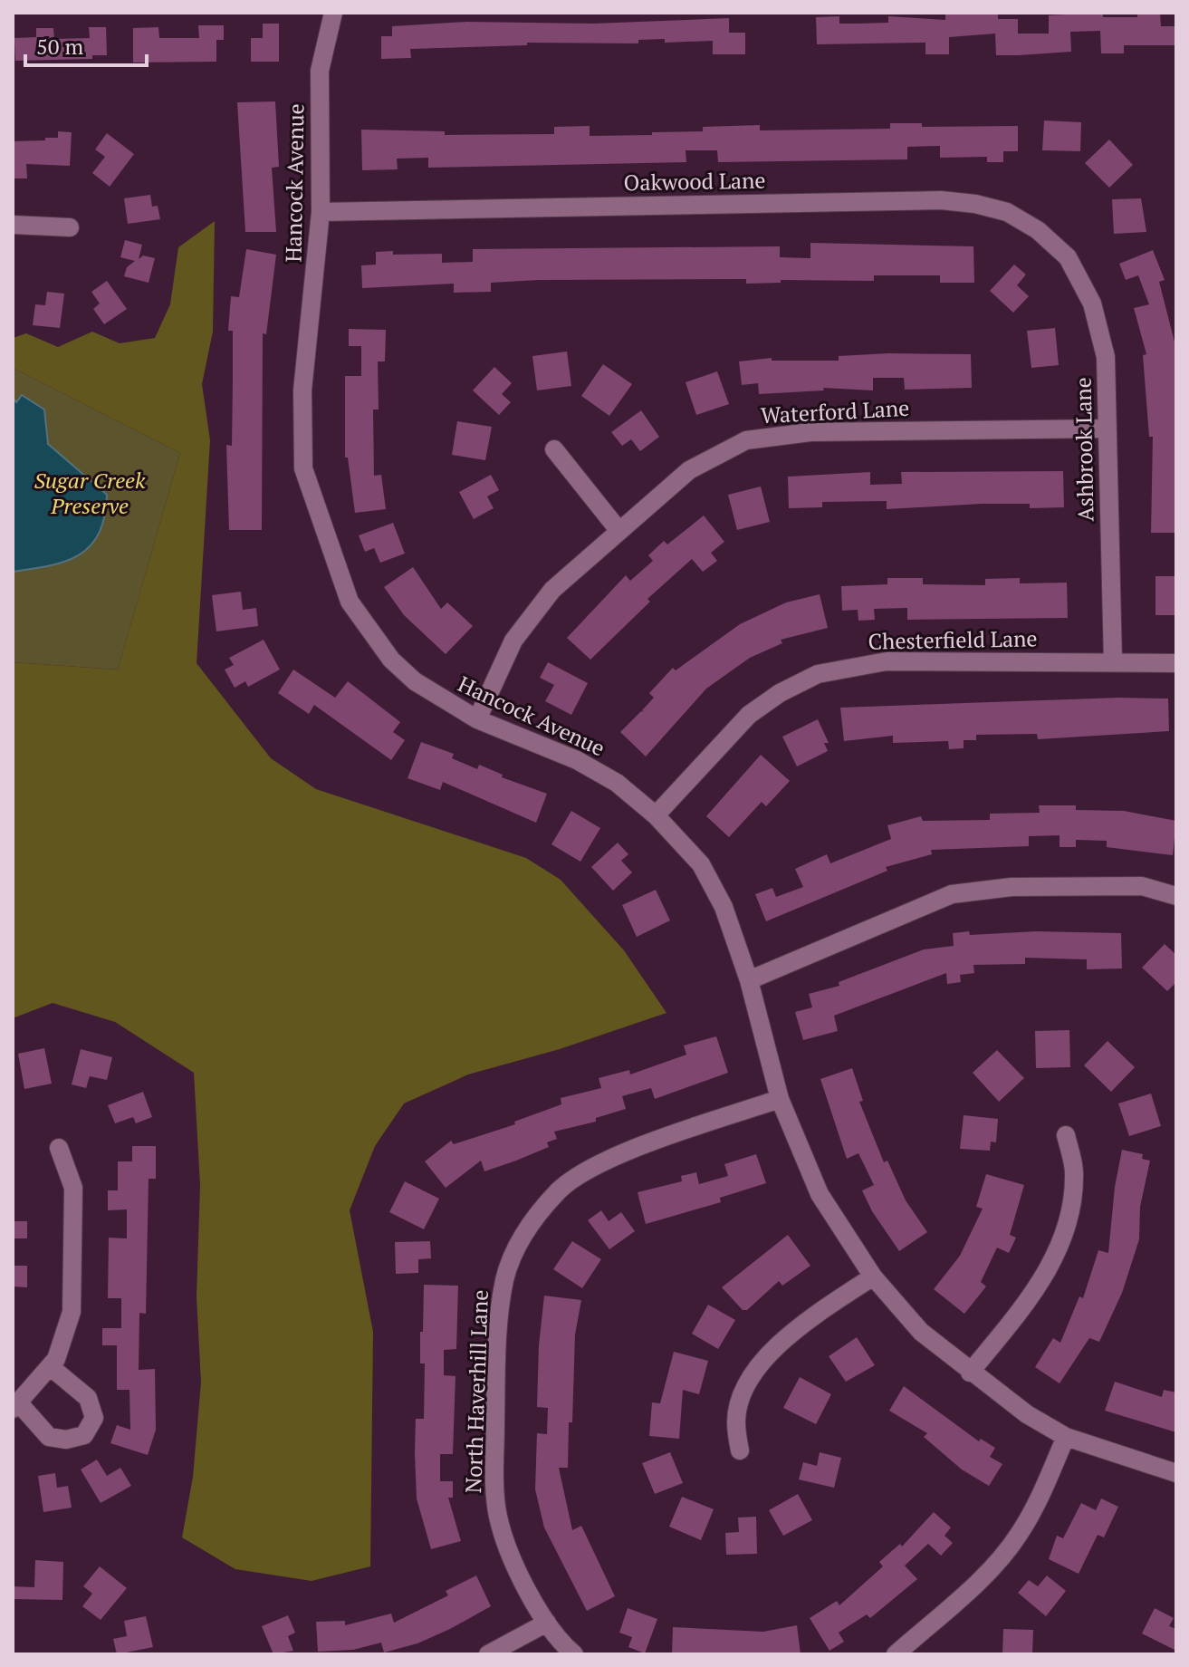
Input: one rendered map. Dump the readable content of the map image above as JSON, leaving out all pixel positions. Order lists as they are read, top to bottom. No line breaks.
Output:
{"streets":{"street":["Oakwood Lane","Hancock Avenue","Waterford Lane","Ashbrook Lane","Chesterfield Lane","North Haverhill Lane"]},"crossings":[["Oakwood Lane","Hancock Avenue"],["Oakwood Lane","Ashbrook Lane"],["Hancock Avenue","Waterford Lane"],["Hancock Avenue","Chesterfield Lane"],["Hancock Avenue","North Haverhill Lane"],["Waterford Lane","Ashbrook Lane"],["Ashbrook Lane","Chesterfield Lane"]],"parks":["Sugar Creek Preserve"],"scale_bar":"50 m"}
